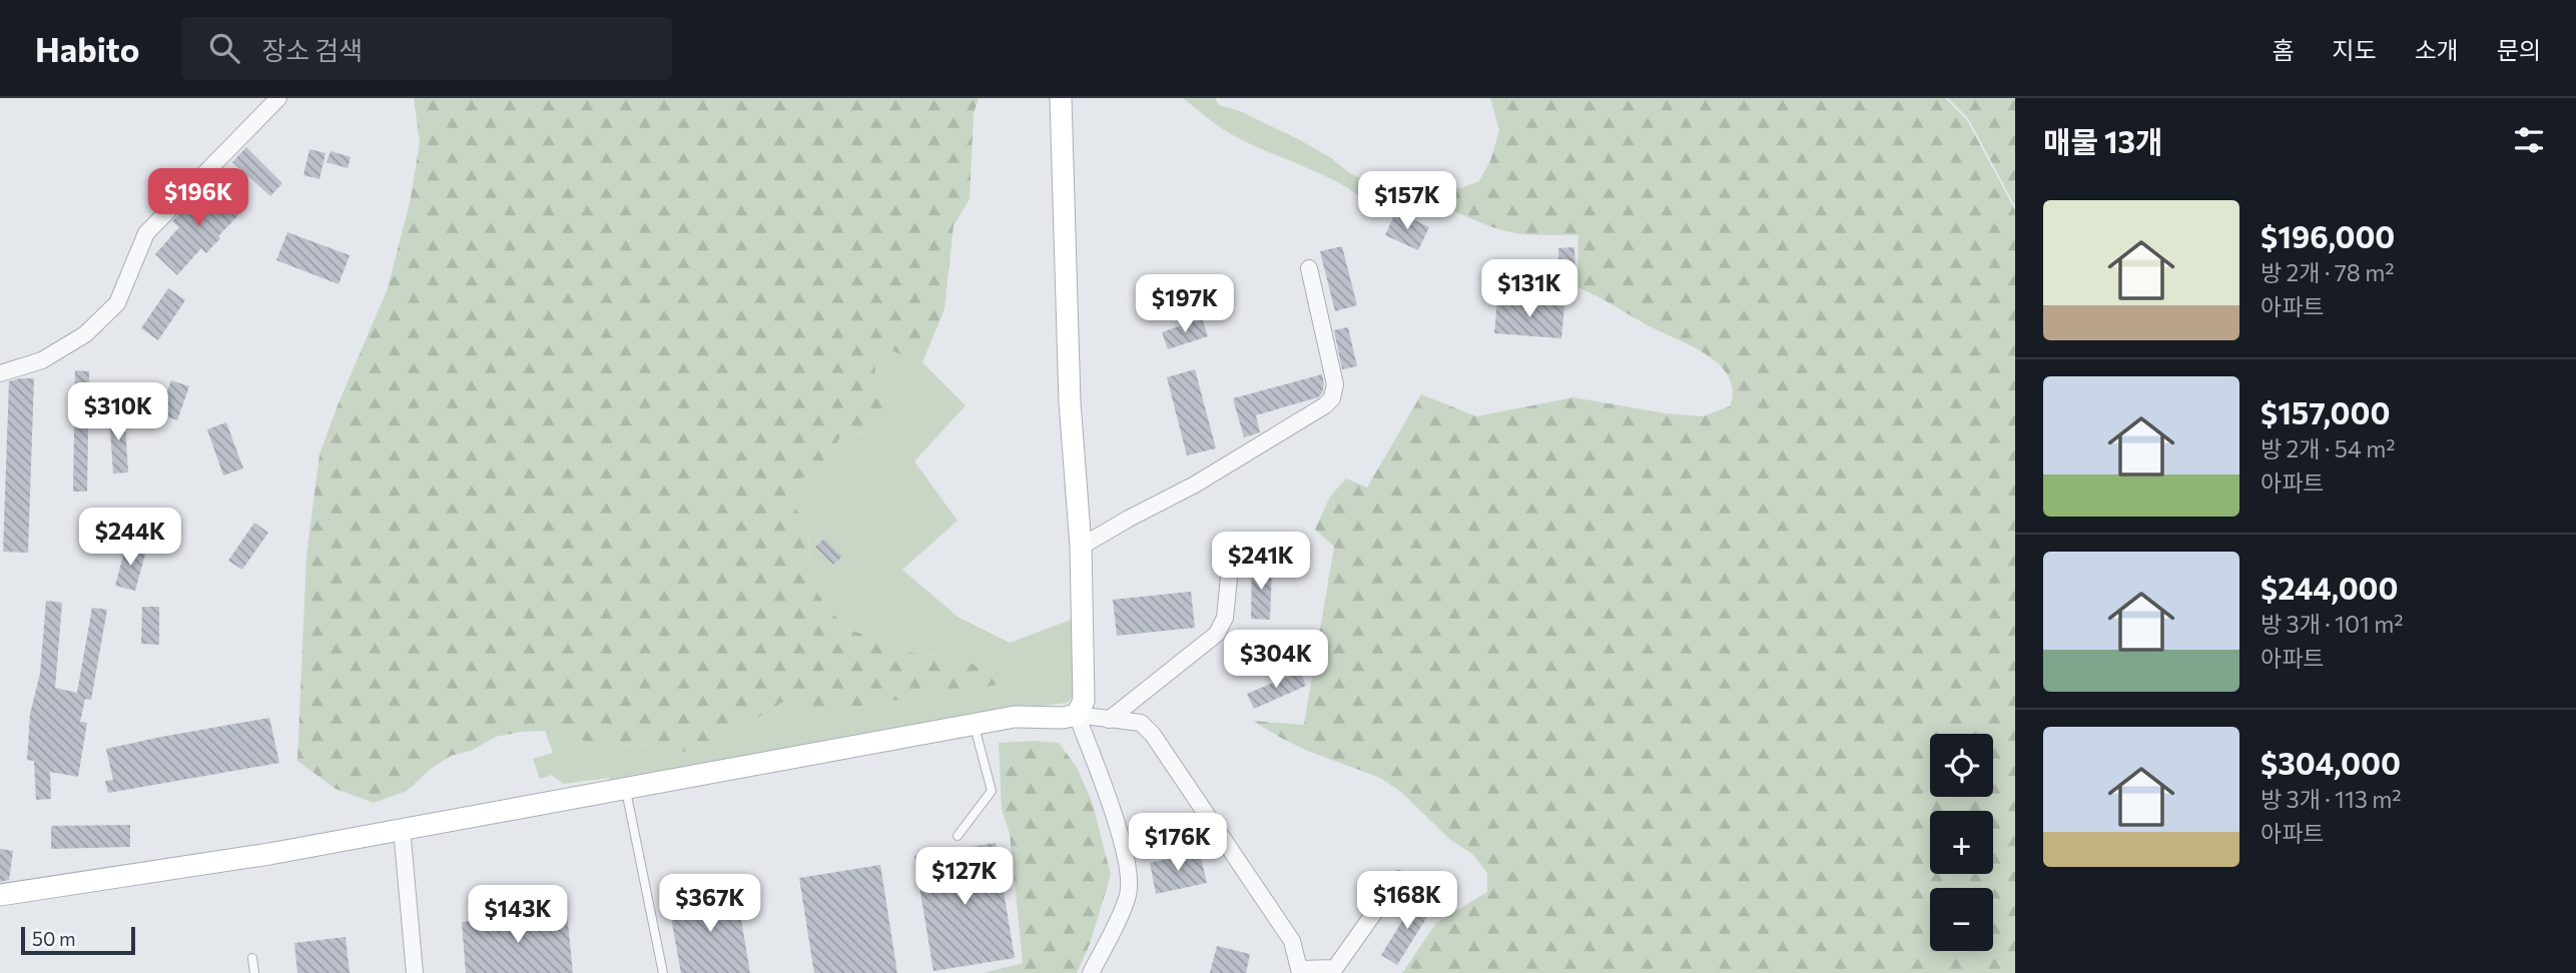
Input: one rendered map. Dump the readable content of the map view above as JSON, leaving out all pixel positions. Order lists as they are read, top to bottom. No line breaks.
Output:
{"scale_bar":"50 m","page":{"header":"Habito","search":"장소 검색","nav":["홈","지도","소개","문의"],"heading":"매물 13개","price":["$196K","$157K","$131K","$197K","$310K","$244K","$241K","$304K","$176K","$127K","$168K","$367K","$143K"],"list":[{"name":"$196,000","note":"방 2개 · 78 m² · 아파트"},{"name":"$157,000","note":"방 2개 · 54 m² · 아파트"},{"name":"$244,000","note":"방 3개 · 101 m² · 아파트"},{"name":"$304,000","note":"방 3개 · 113 m² · 아파트"}],"map_buttons":["+","−"],"scale":"50 m"}}
